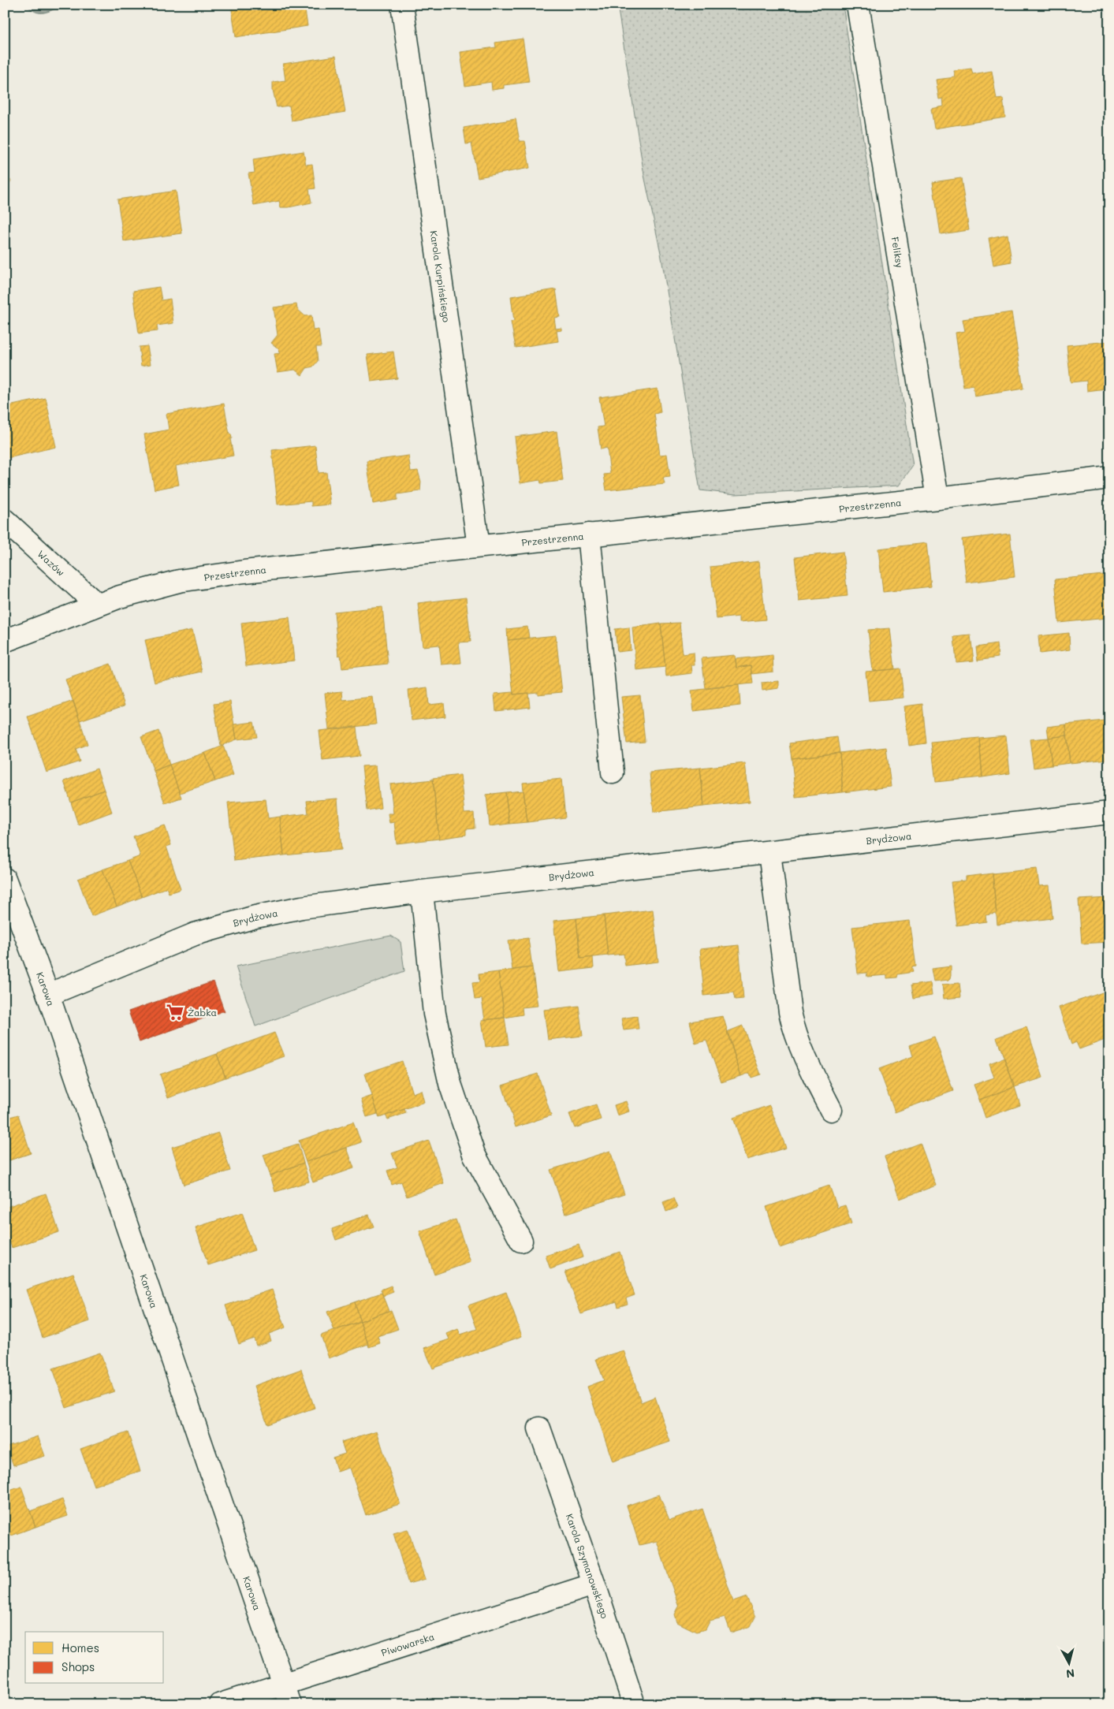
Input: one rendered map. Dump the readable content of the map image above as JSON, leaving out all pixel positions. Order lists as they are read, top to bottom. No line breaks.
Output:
{"streets":{"street":["Feliksy","Karola Kurpińskiego","Przestrzenna","Wazów","Brydżowa","Karowa","Karola Szymanowskiego","Piwowarska"]},"crossings":[["Feliksy","Przestrzenna"],["Karola Kurpińskiego","Przestrzenna"],["Przestrzenna","Wazów"],["Brydżowa","Karowa"],["Karowa","Piwowarska"],["Karola Szymanowskiego","Piwowarska"]],"places":{"supermarket":["Żabka"]},"legend":["Homes","Shops"],"north":"bottom"}
